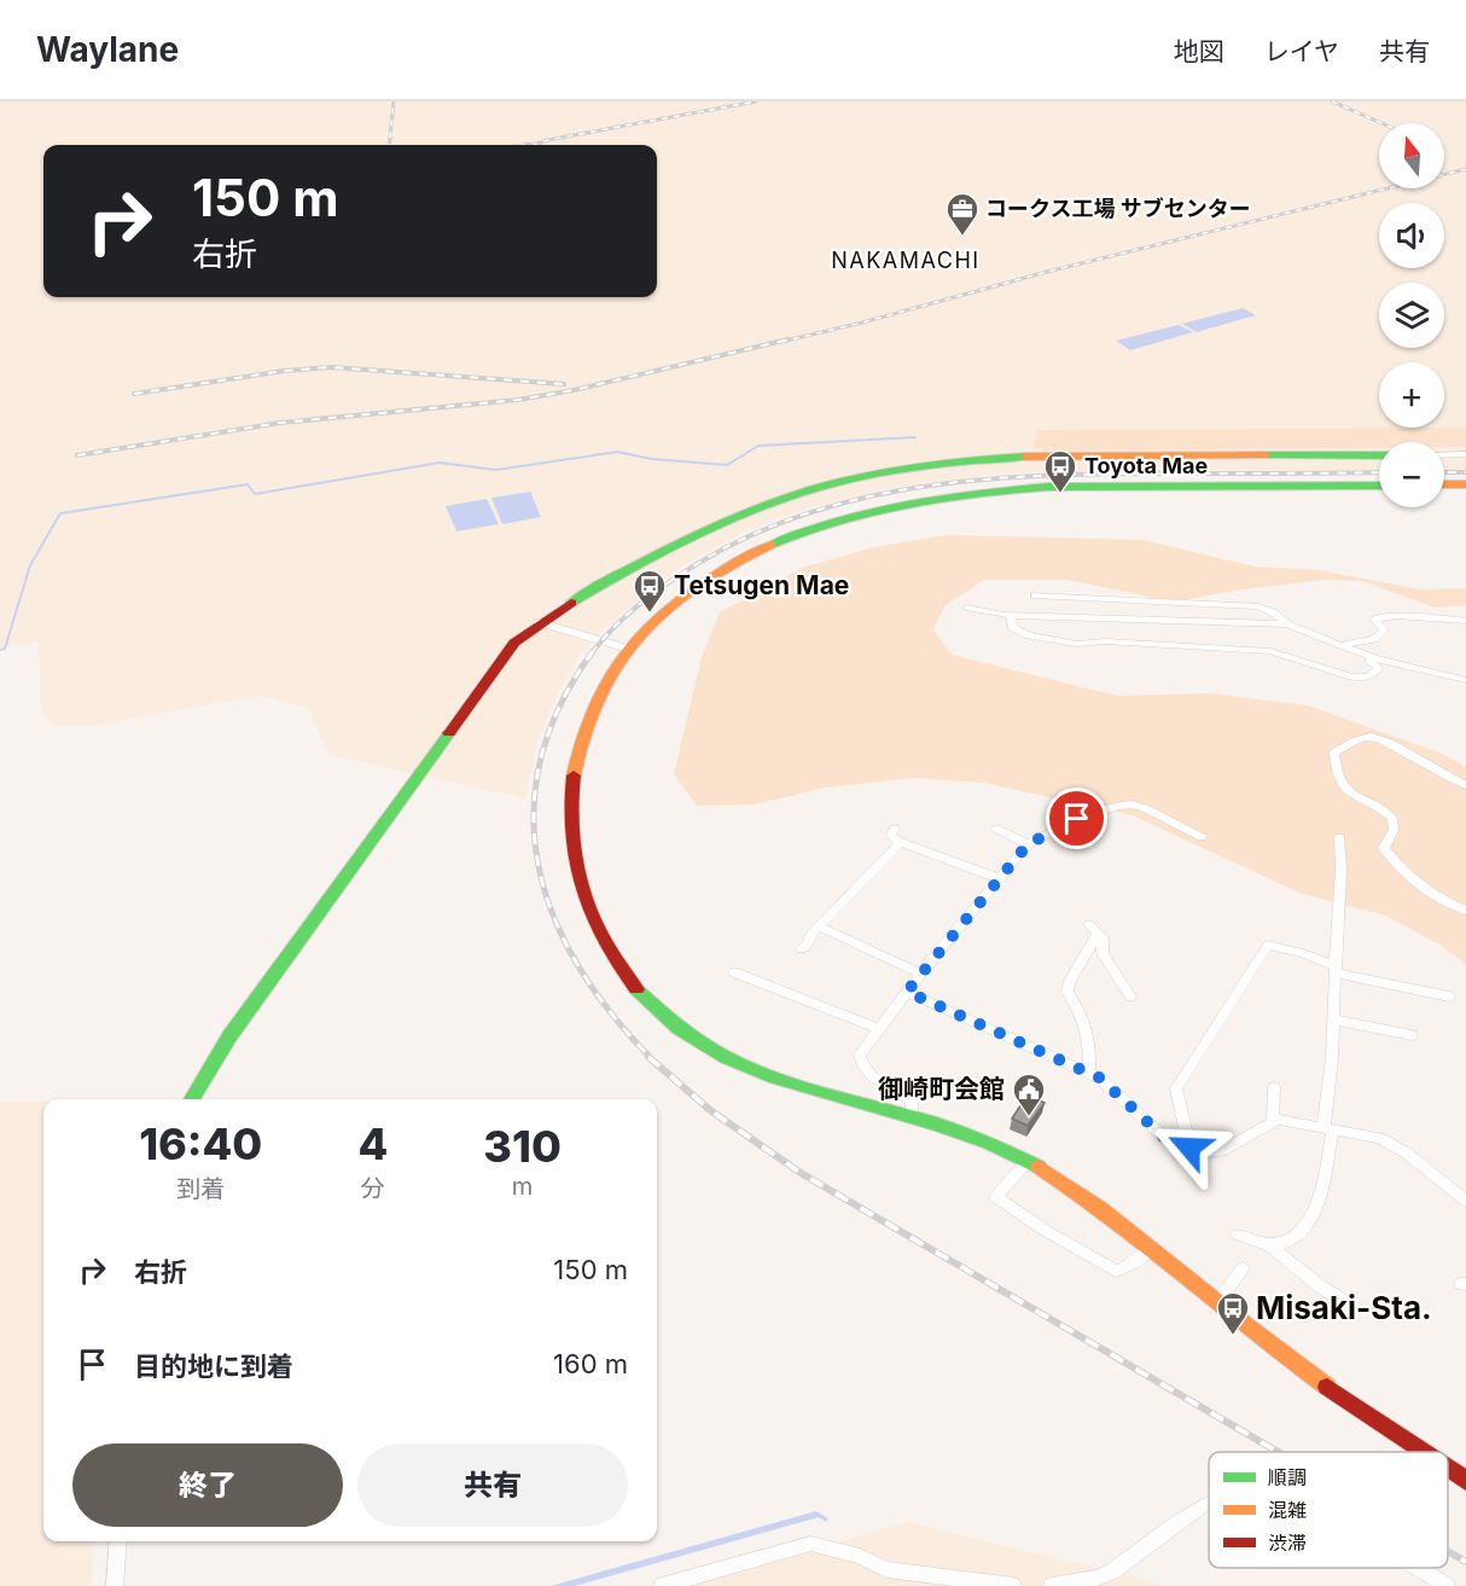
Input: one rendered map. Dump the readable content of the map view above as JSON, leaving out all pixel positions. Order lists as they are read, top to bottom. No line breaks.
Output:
{"districts":["NAKAMACHI"],"places":{"office":["コークス工場 サブセンター"],"bus stop":["Toyota Mae","Tetsugen Mae","Misaki-Sta."],"public building":["御崎町会館"]},"legend":["順調","混雑","渋滞"],"north":"top","page":{"header":"Waylane","nav":["地図","レイヤ","共有"],"map_buttons":["+","−"],"turn":["150 m","右折"],"eta":["16:40","到着","4","分","310","m"],"list":[{"name":"右折","value":"150 m"},{"name":"目的地に到着","value":"160 m"}],"buttons":["終了","共有"]}}
